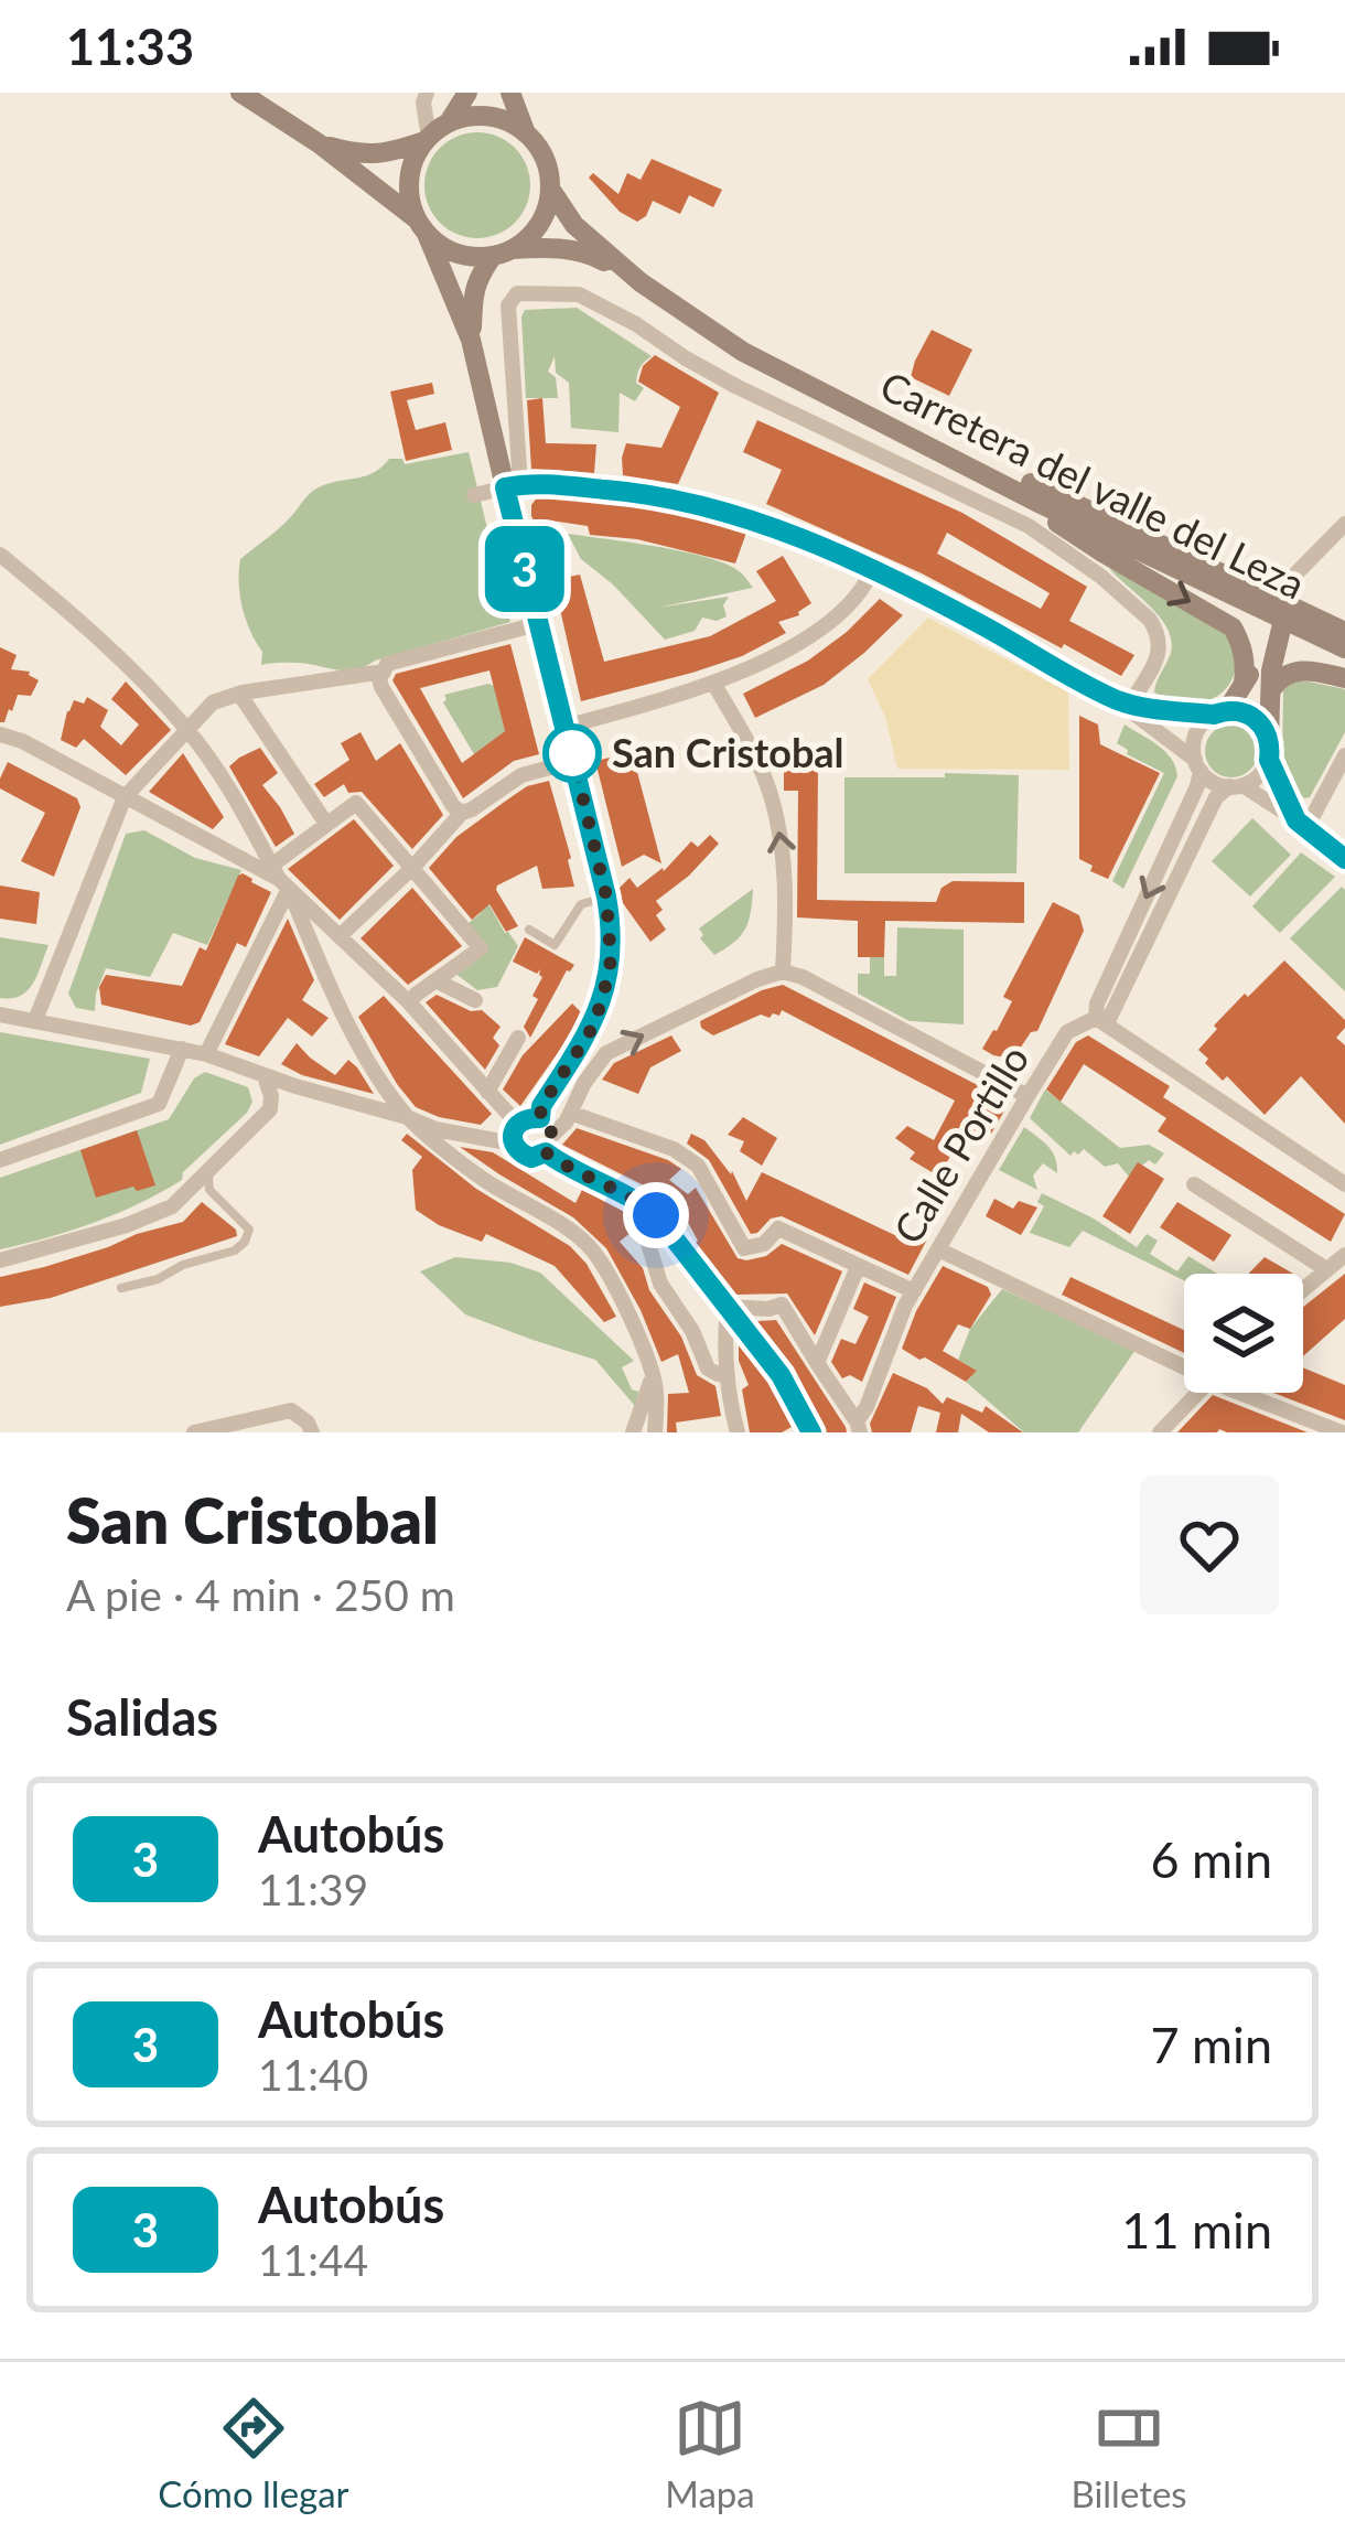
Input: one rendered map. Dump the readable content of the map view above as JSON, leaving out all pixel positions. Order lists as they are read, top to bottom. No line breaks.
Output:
{"streets":{"main road":["Carretera del valle del Leza"],"street":["Calle Portillo"]},"places":["San Cristobal"],"lines":["bus line 3"],"page":{"status":"11:33","on_map":"3","heading":[["San Cristobal","A pie · 4 min · 250 m"],"Salidas"],"list":[{"mark":"3","name":"Autobús","note":"11:39","value":"6 min"},{"mark":"3","name":"Autobús","note":"11:40","value":"7 min"},{"mark":"3","name":"Autobús","note":"11:44","value":"11 min"}],"tabs":["Cómo llegar","Mapa","Billetes"]}}
